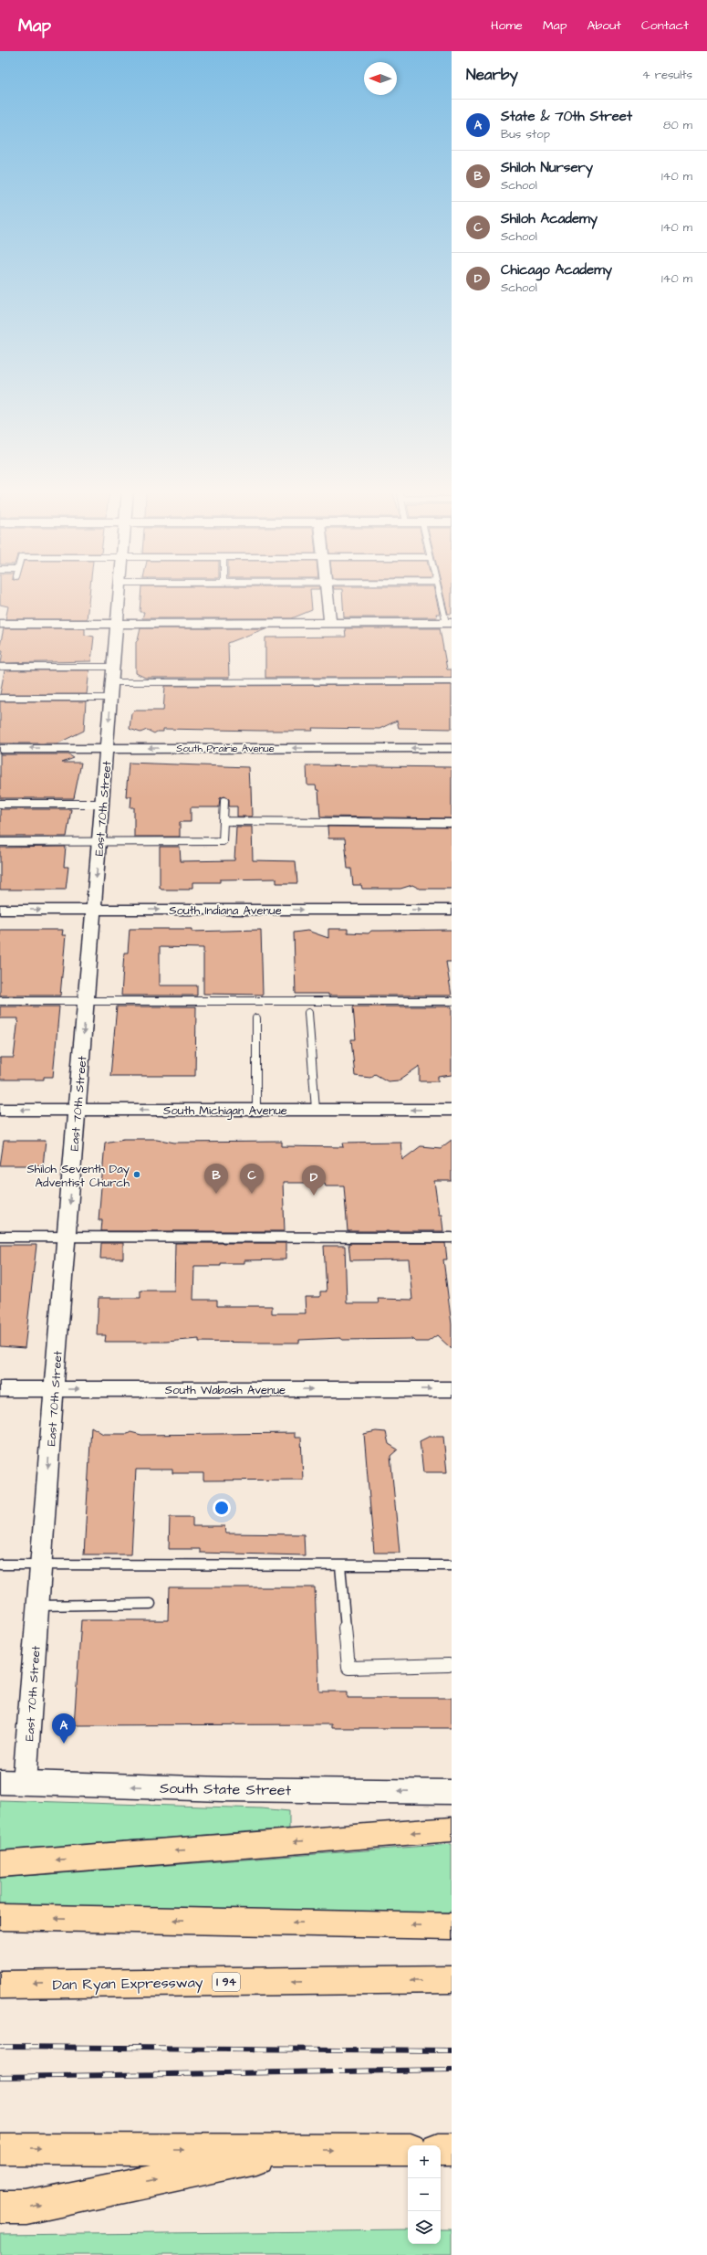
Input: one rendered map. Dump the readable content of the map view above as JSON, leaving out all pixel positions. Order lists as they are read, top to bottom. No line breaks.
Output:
{"streets":{"highway":["I 94","Dan Ryan Expressway"],"street":["South Prairie Avenue","East 70th Street","South Indiana Avenue","South Michigan Avenue","South Wabash Avenue","South State Street"]},"crossings":[["South Prairie Avenue","East 70th Street"],["East 70th Street","South Indiana Avenue"],["East 70th Street","South Michigan Avenue"],["East 70th Street","South Wabash Avenue"],["East 70th Street","South State Street"]],"one_way":["East 70th Street","South Indiana Avenue","South Michigan Avenue","South Wabash Avenue","South State Street"],"places":["Shiloh Seventh Day Adventist Church"],"north":"left","page":{"header":"Map","nav":["Home","Map","About","Contact"],"heading":["Nearby","4 results"],"list":[{"mark":"A","name":"State & 70th Street","note":"Bus stop","value":"80 m"},{"mark":"B","name":"Shiloh Nursery","note":"School","value":"140 m"},{"mark":"C","name":"Shiloh Academy","note":"School","value":"140 m"},{"mark":"D","name":"Chicago Academy","note":"School","value":"140 m"}],"pins":["B","C","D","A"],"map_buttons":["+","−"]}}
